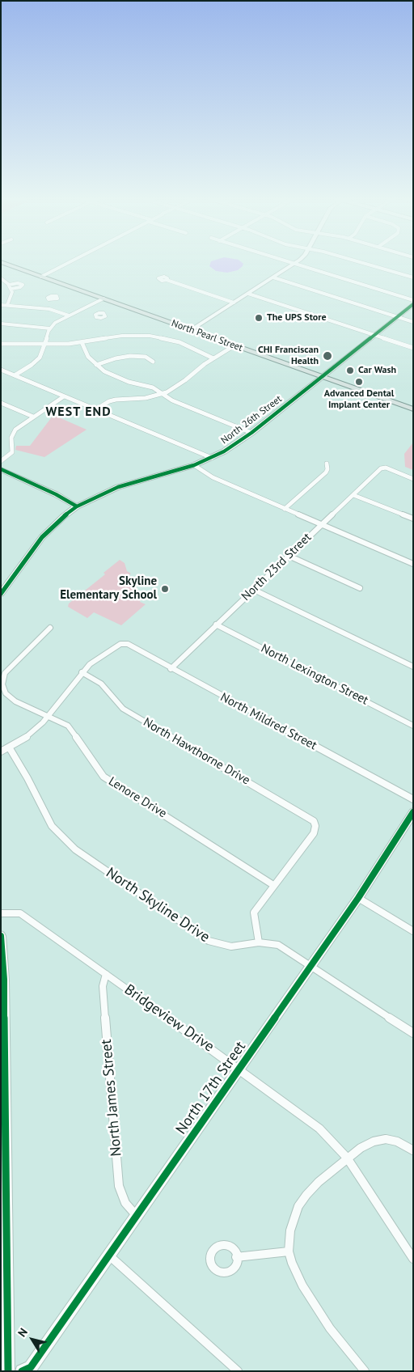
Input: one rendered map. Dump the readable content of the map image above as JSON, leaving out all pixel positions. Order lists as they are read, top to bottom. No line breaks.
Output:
{"streets":{"main road":["North Pearl Street"],"street":["North 26th Street","North 23rd Street","North Lexington Street","North Mildred Street","North Hawthorne Drive","Lenore Drive","North Skyline Drive","Bridgeview Drive","North 17th Street","North James Street"]},"crossings":[["North Pearl Street","North 26th Street"],["North 23rd Street","North Lexington Street"],["North 23rd Street","North Mildred Street"],["North Mildred Street","North Hawthorne Drive"],["North Hawthorne Drive","Lenore Drive"],["North Skyline Drive","North 17th Street"],["Bridgeview Drive","North 17th Street"],["Bridgeview Drive","North James Street"],["North 17th Street","North James Street"]],"districts":["WEST END"],"places":["The UPS Store","CHI Franciscan Health","Car Wash","Advanced Dental Implant Center","Skyline Elementary School"],"north":"top left"}
